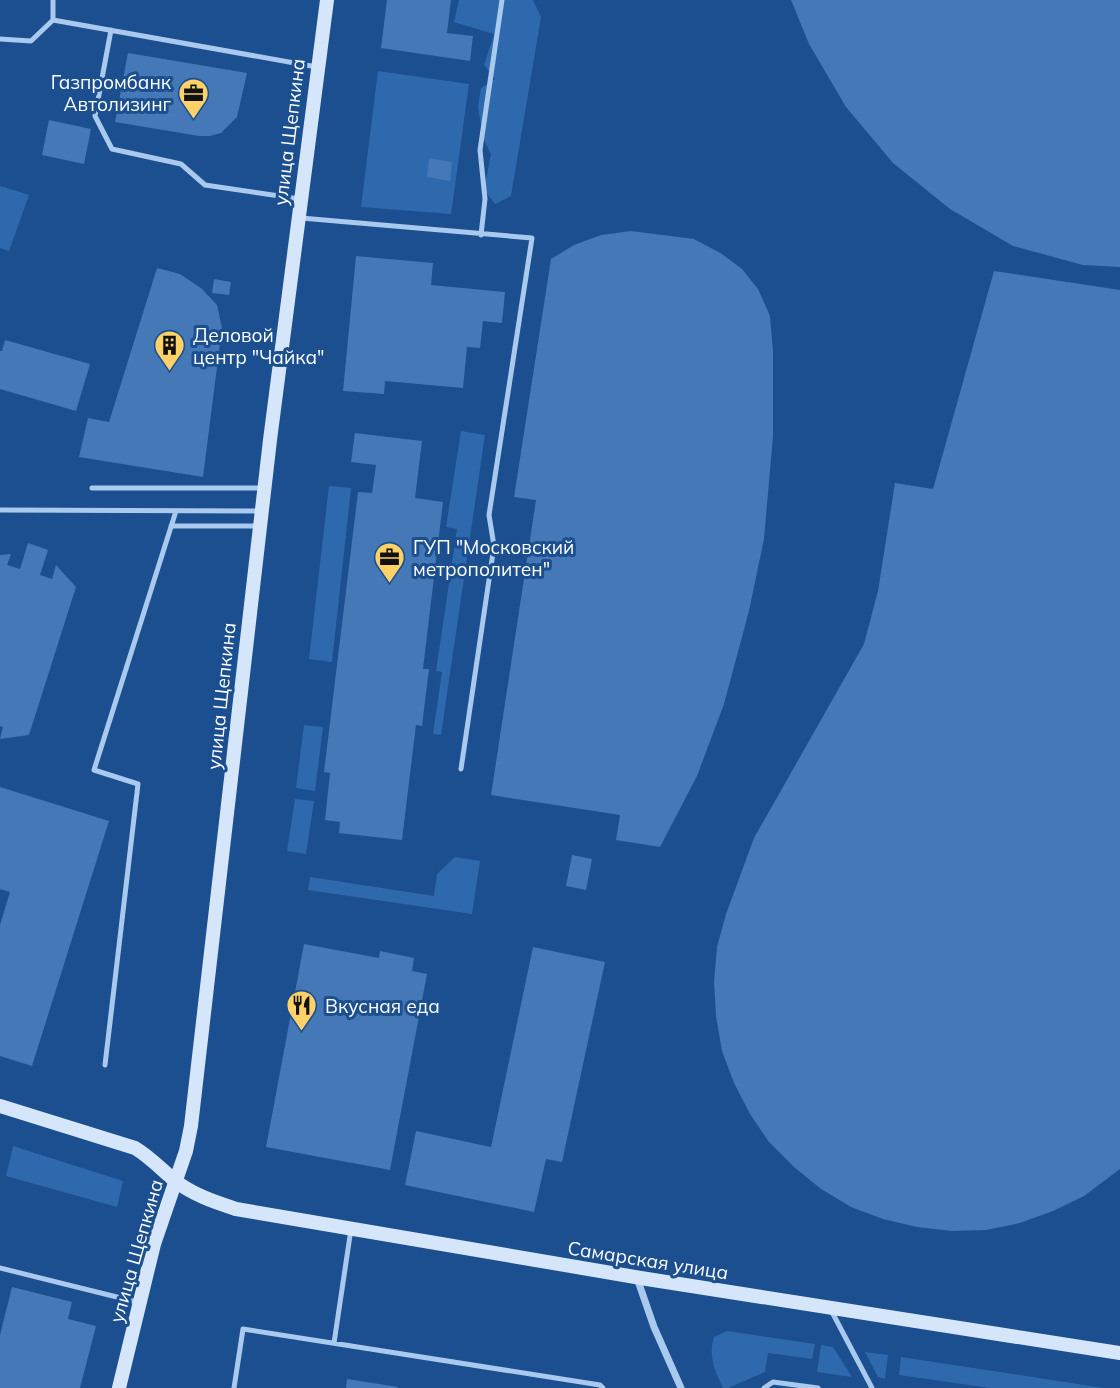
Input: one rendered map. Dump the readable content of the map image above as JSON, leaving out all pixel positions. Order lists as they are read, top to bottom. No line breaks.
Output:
{"streets":{"street":["улица Щепкина","Самарская улица"]},"crossings":[["улица Щепкина","Самарская улица"]],"places":{"office":["Газпромбанк Автолизинг","ГУП \"Московский метрополитен\""],"building":["Деловой центр \"Чайка\""],"restaurant":["Вкусная еда"]}}
